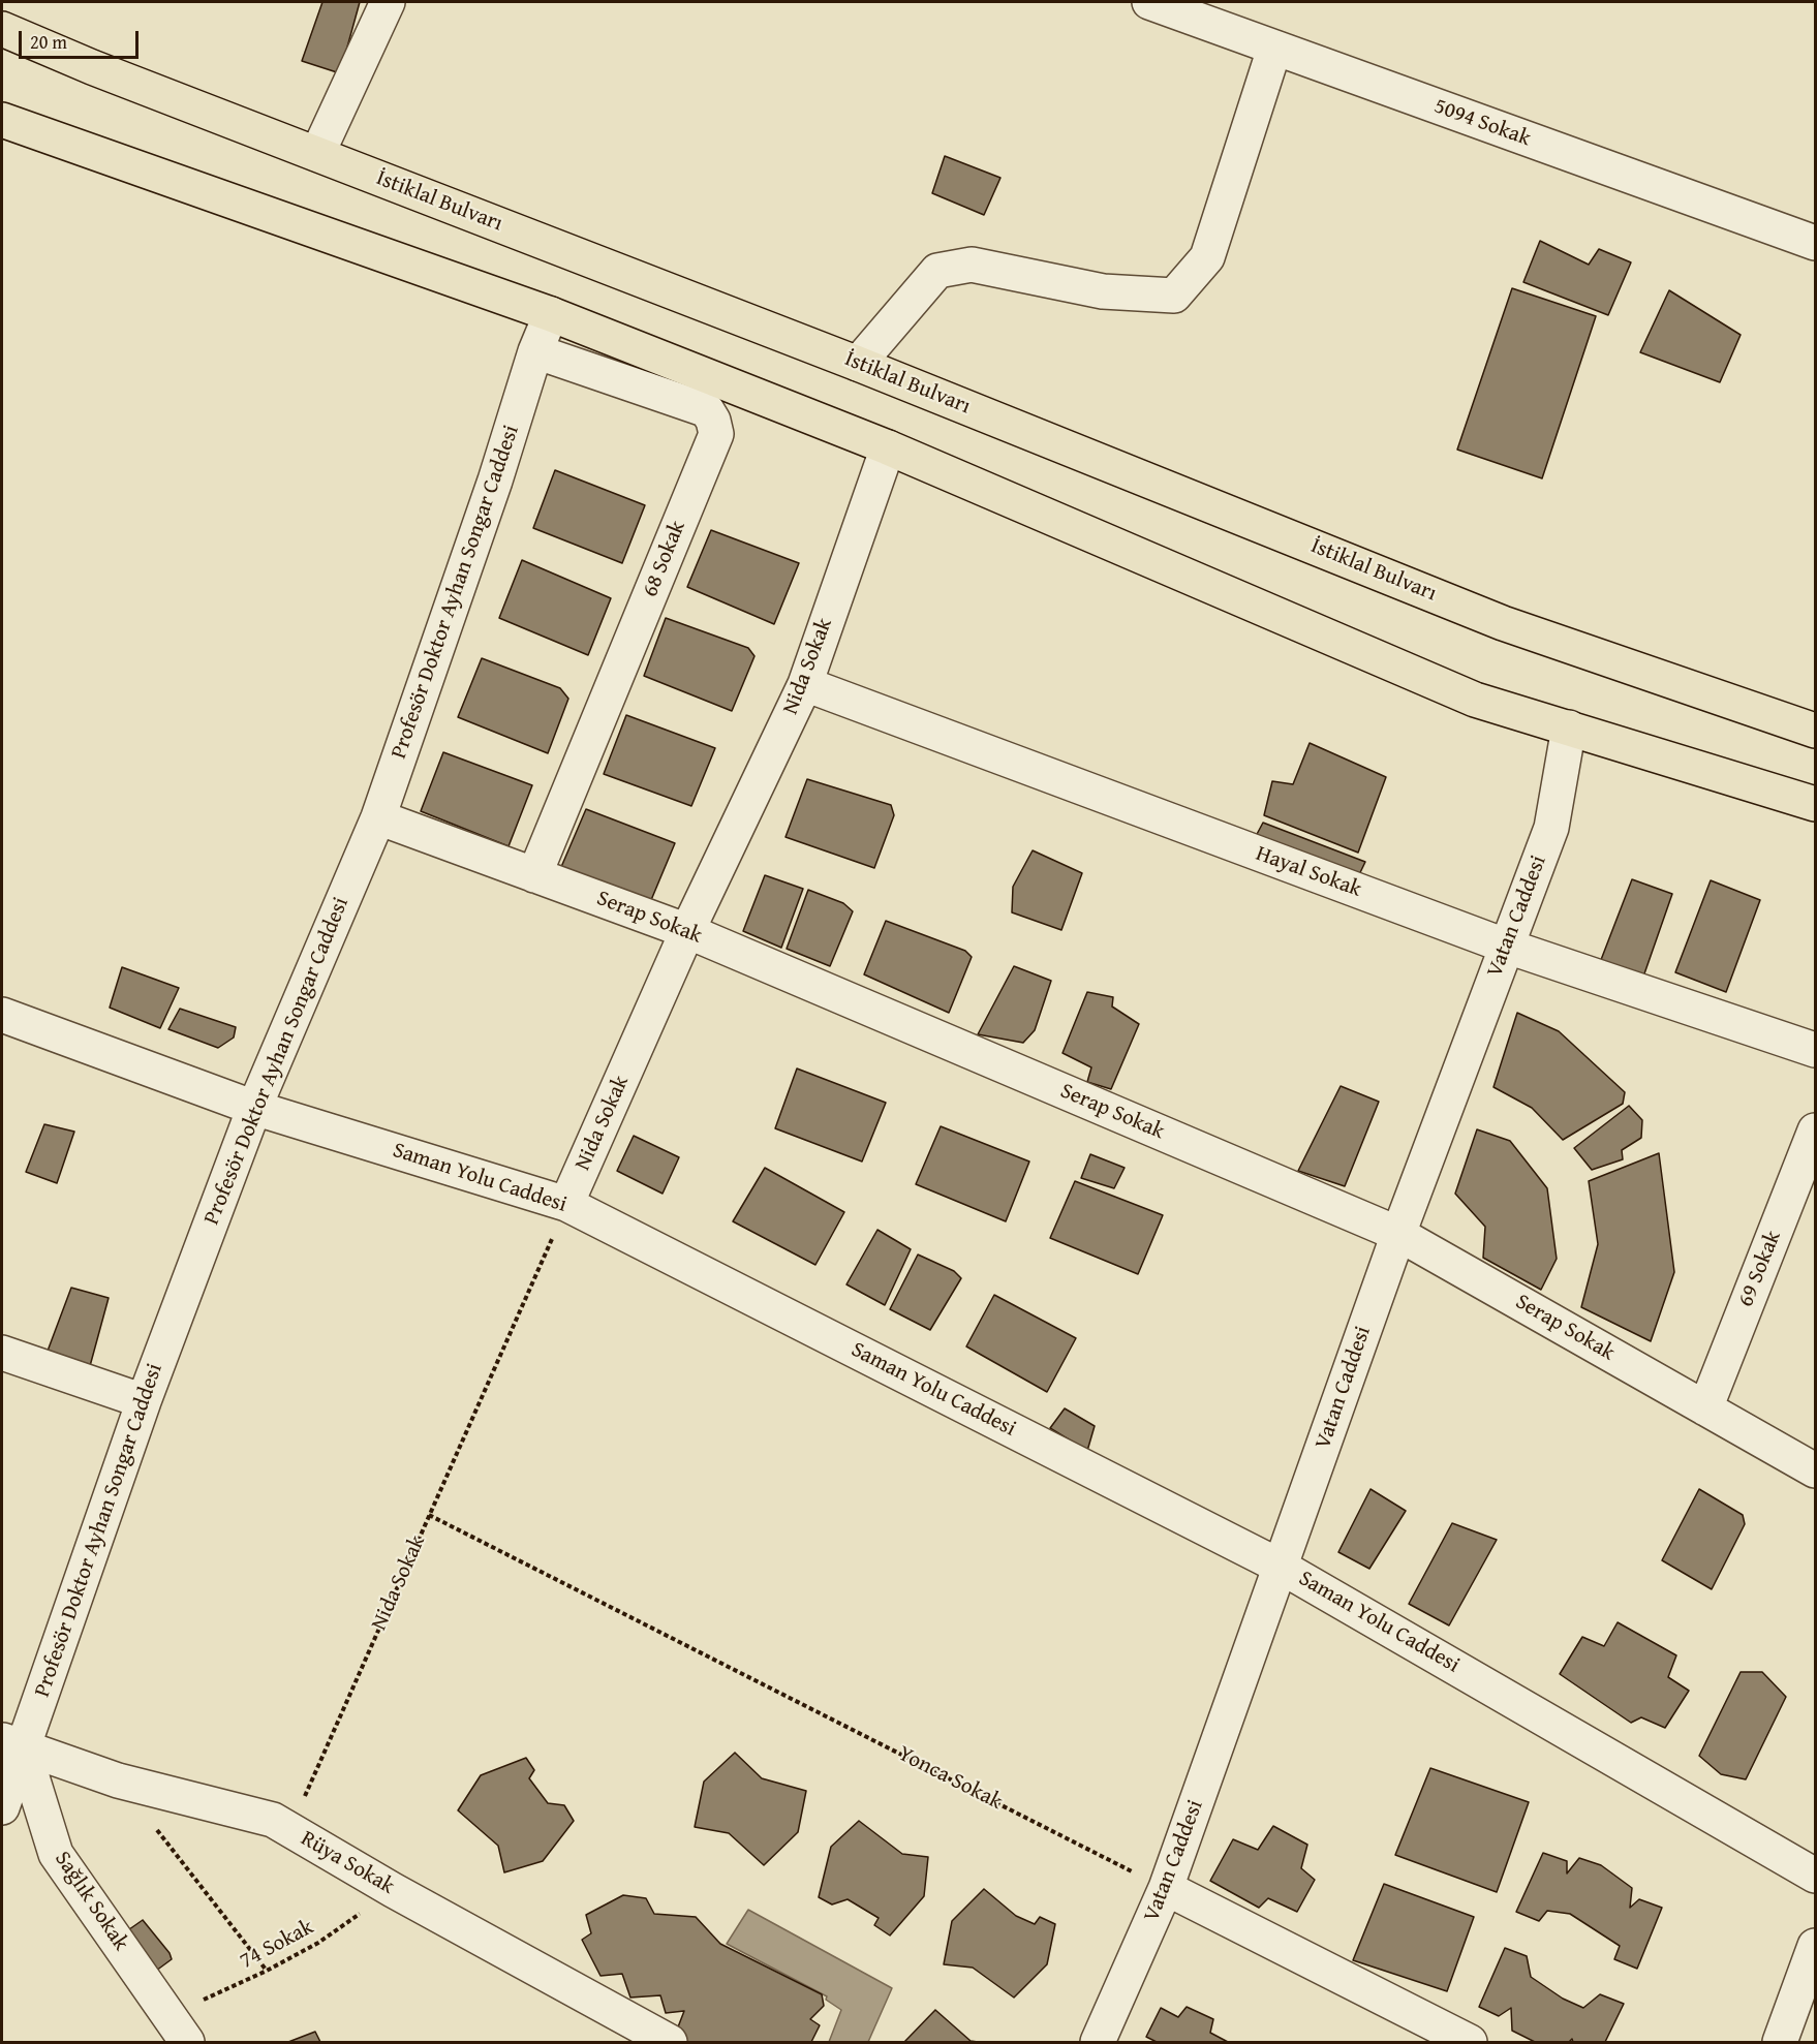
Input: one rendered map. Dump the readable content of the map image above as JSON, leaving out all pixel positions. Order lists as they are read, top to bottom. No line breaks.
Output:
{"streets":{"main road":["İstiklal Bulvarı"],"street":["5094 Sokak","68 Sokak","Profesör Doktor Ayhan Songar Caddesi","Nida Sokak","Hayal Sokak","Vatan Caddesi","Serap Sokak","Saman Yolu Caddesi","69 Sokak","Rüya Sokak","Sağlık Sokak"],"path":["Yonca Sokak","74 Sokak"]},"crossings":[["68 Sokak","Profesör Doktor Ayhan Songar Caddesi"],["68 Sokak","Serap Sokak"],["Profesör Doktor Ayhan Songar Caddesi","Serap Sokak"],["Profesör Doktor Ayhan Songar Caddesi","Saman Yolu Caddesi"],["Profesör Doktor Ayhan Songar Caddesi","Rüya Sokak"],["Profesör Doktor Ayhan Songar Caddesi","Sağlık Sokak"],["Nida Sokak","Hayal Sokak"],["Nida Sokak","Serap Sokak"],["Nida Sokak","Saman Yolu Caddesi"],["Nida Sokak","Yonca Sokak"],["Nida Sokak","Rüya Sokak"],["Hayal Sokak","Vatan Caddesi"],["Vatan Caddesi","Serap Sokak"],["Vatan Caddesi","Saman Yolu Caddesi"],["Vatan Caddesi","Yonca Sokak"],["Serap Sokak","69 Sokak"],["Rüya Sokak","Sağlık Sokak"],["Rüya Sokak","74 Sokak"],["Sağlık Sokak","74 Sokak"]],"scale_bar":"20 m"}
